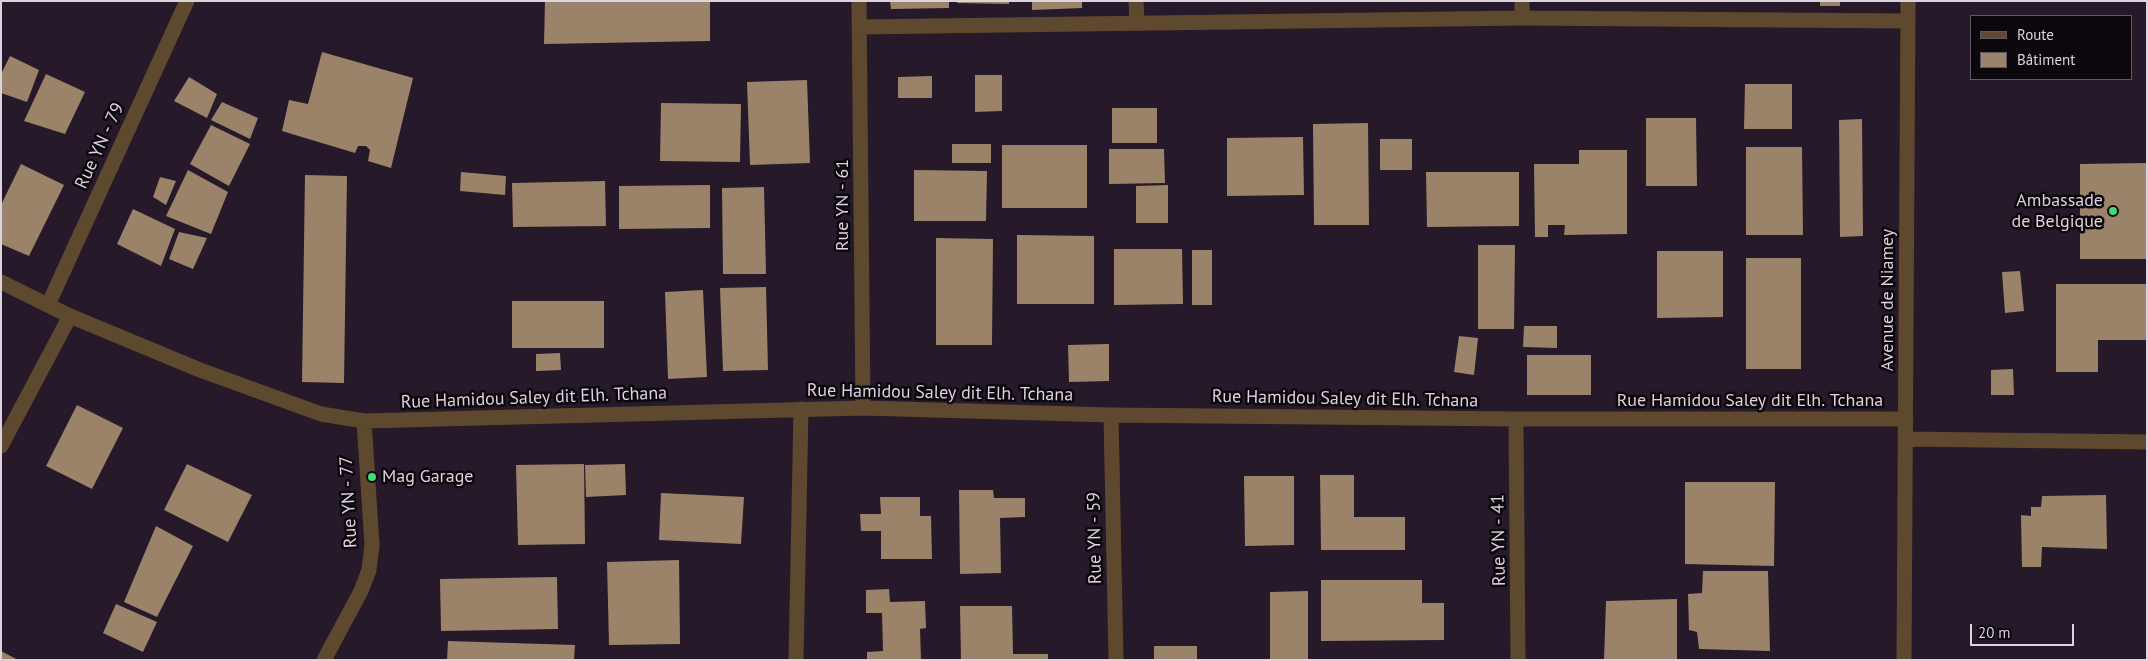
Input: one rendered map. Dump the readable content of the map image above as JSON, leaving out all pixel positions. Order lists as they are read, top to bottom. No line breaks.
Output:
{"streets":{"street":["Rue YN - 79","Rue YN - 61","Avenue de Niamey","Rue Hamidou Saley dit Elh. Tchana","Rue YN - 77","Rue YN - 59","Rue YN - 41"]},"crossings":[["Rue YN - 79","Rue Hamidou Saley dit Elh. Tchana"],["Rue YN - 61","Rue Hamidou Saley dit Elh. Tchana"],["Avenue de Niamey","Rue Hamidou Saley dit Elh. Tchana"],["Rue Hamidou Saley dit Elh. Tchana","Rue YN - 77"],["Rue Hamidou Saley dit Elh. Tchana","Rue YN - 59"],["Rue Hamidou Saley dit Elh. Tchana","Rue YN - 41"]],"places":["Ambassade de Belgique","Mag Garage"],"legend":["Route","Bâtiment"],"scale_bar":"20 m"}
